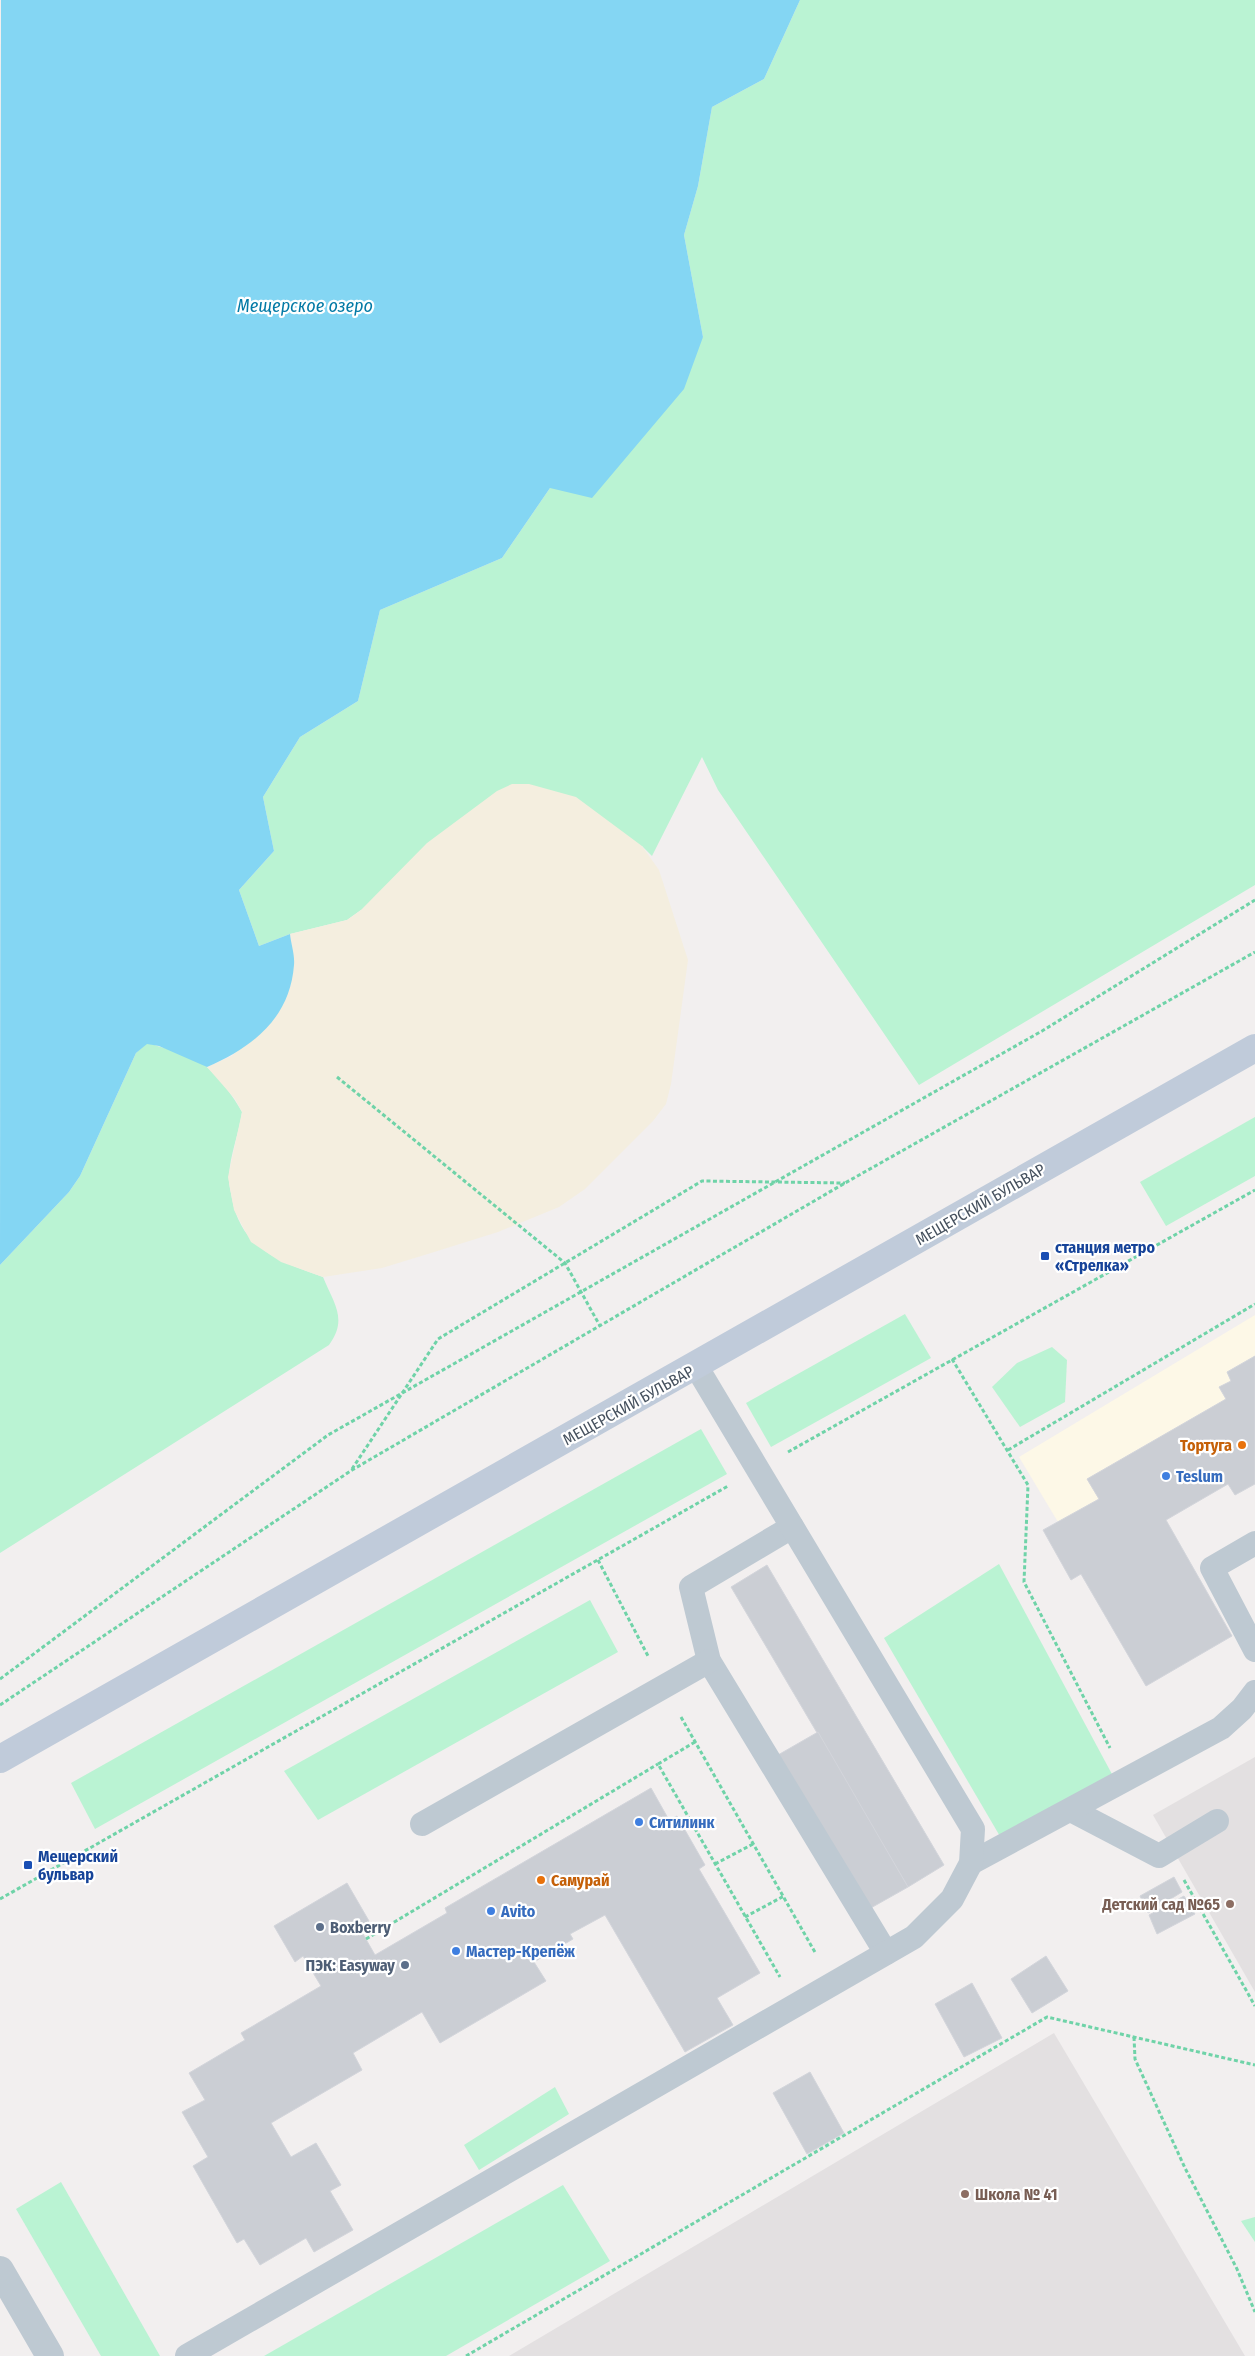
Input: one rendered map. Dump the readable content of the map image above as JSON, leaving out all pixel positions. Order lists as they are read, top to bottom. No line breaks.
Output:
{"streets":{"main road":["МЕЩЕРСКИЙ БУЛЬВАР"]},"water":["Мещерское озеро"],"places":{"transit":["станция метро «Стрелка»","Мещерский бульвар"],"other":["Тортуга","Teslum","Ситилинк","Самурай","Детский сад №65","Avito","Boxberry","Мастер-Крепёж","ПЭК: Easyway","Школа № 41"]}}
